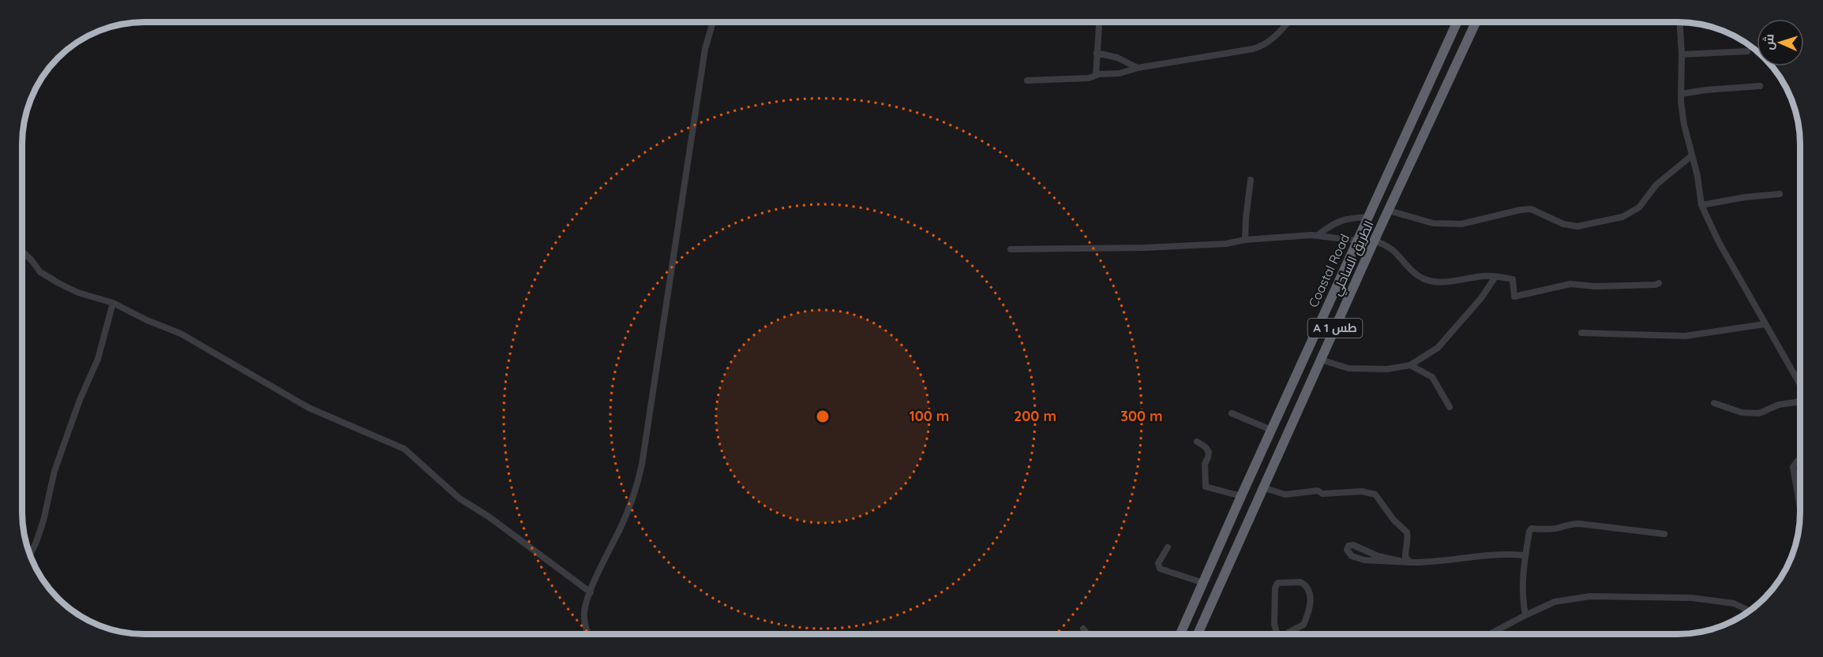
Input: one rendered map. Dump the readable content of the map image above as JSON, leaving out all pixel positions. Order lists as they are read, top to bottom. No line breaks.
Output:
{"streets":{"highway":["الطريق الساحلي","Coastal Road","A 1 طس"]},"north":"left","rings":["100 m","200 m","300 m"]}
